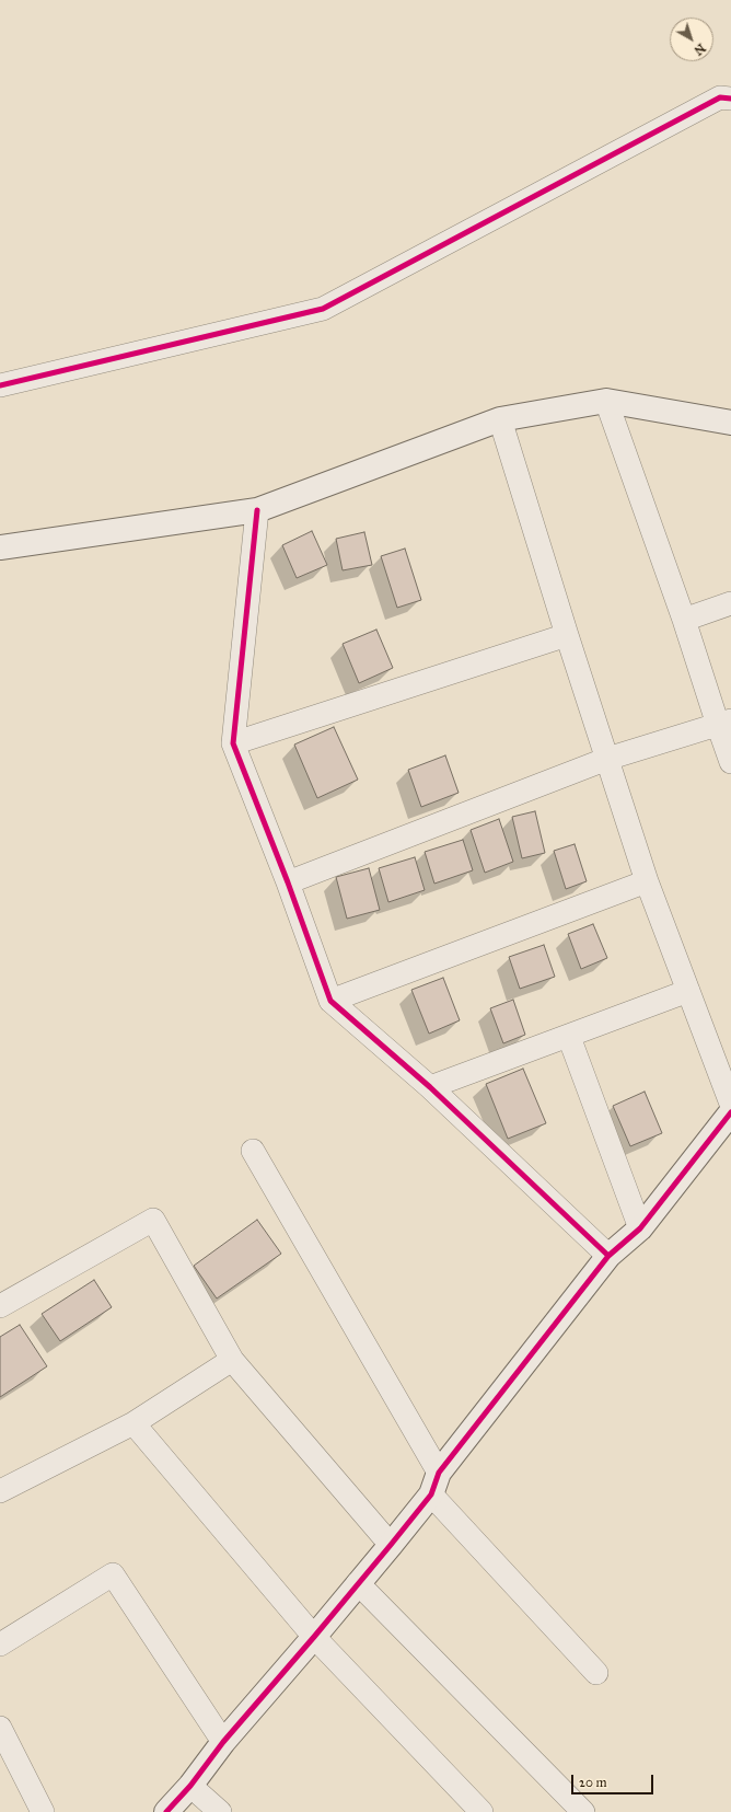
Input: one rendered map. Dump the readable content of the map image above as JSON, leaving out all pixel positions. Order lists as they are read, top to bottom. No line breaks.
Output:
{"scale_bar":"20 m","north":"bottom right"}
